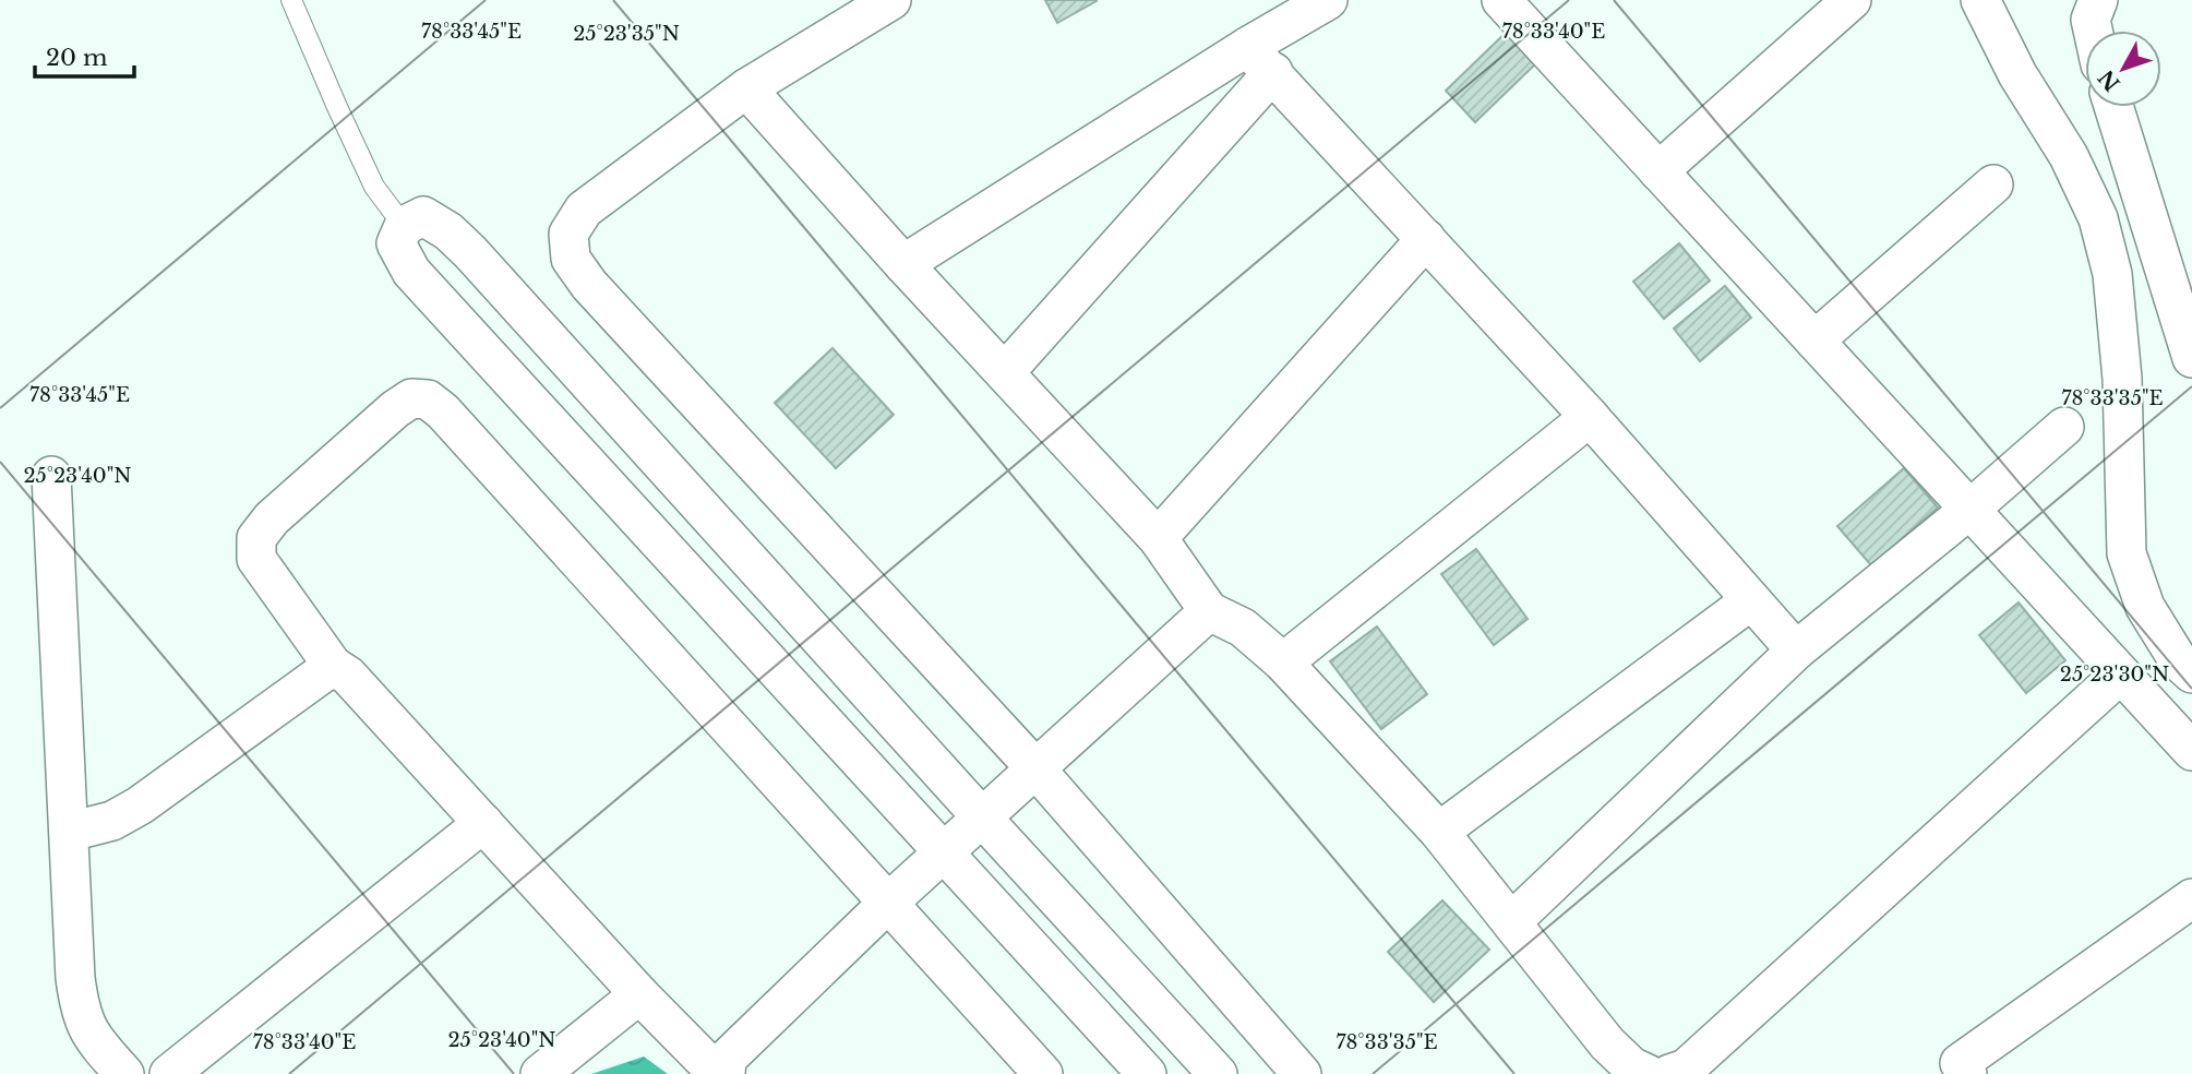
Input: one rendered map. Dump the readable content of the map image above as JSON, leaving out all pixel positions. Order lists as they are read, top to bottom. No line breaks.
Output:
{"scale_bar":"20 m","north":"bottom left","coordinates":["78°33'45\"E","78°33'40\"E","25°23'35\"N","78°33'35\"E","25°23'40\"N","25°23'30\"N"]}
